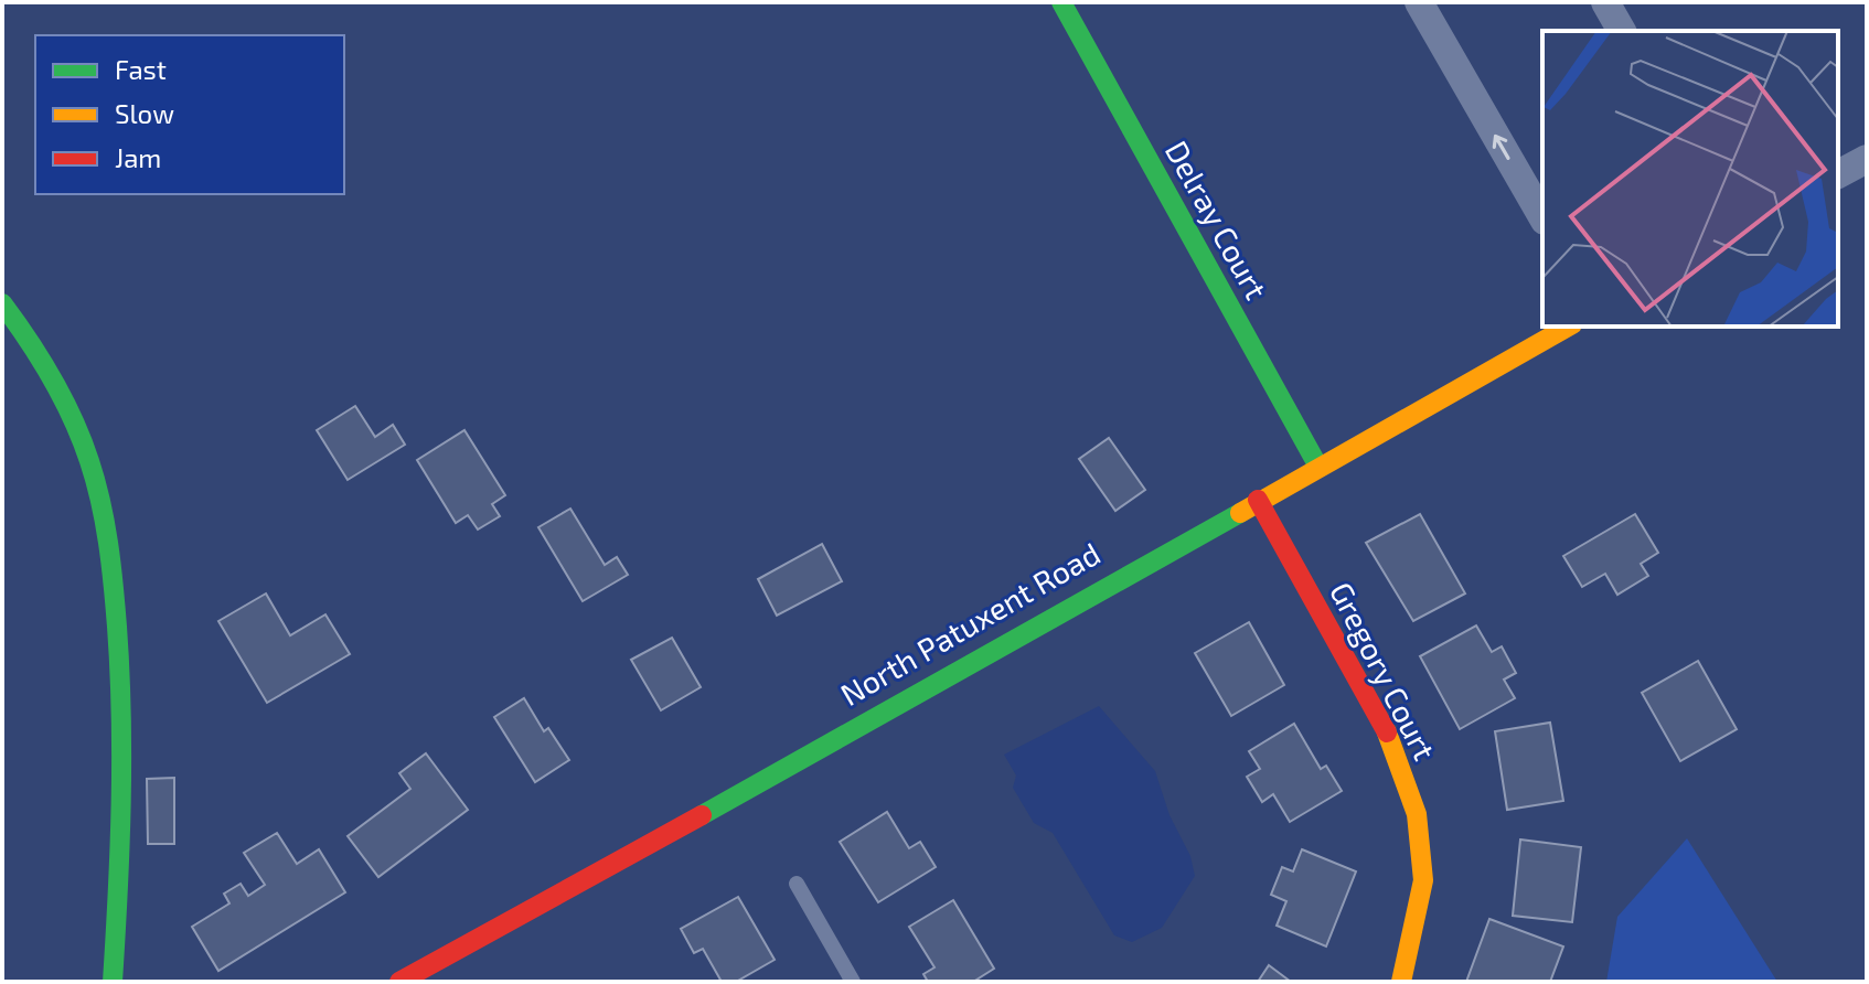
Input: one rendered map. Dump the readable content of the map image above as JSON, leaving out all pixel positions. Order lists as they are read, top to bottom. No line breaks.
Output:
{"streets":{"street":["Delray Court","North Patuxent Road","Gregory Court"]},"crossings":[["Delray Court","North Patuxent Road"],["North Patuxent Road","Gregory Court"]],"legend":["Fast","Slow","Jam"]}
